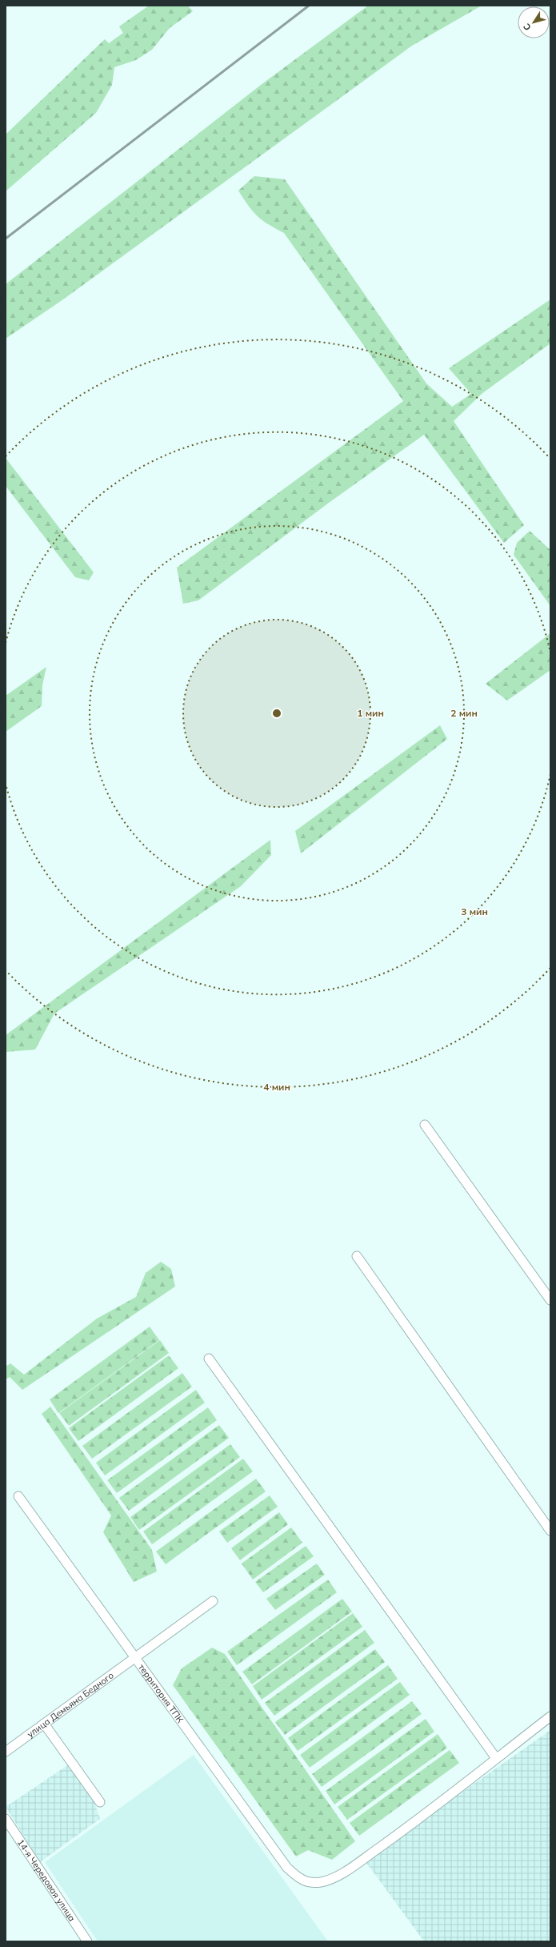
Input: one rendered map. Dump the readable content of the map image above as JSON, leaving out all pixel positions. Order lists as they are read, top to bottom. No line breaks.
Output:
{"streets":{"street":["территория ТПК","улица Демьяна Бедного","14-я Чередовая улица"]},"crossings":[["территория ТПК","улица Демьяна Бедного"]],"north":"bottom left","rings":["1 мин","2 мин","3 мин","4 мин"]}
